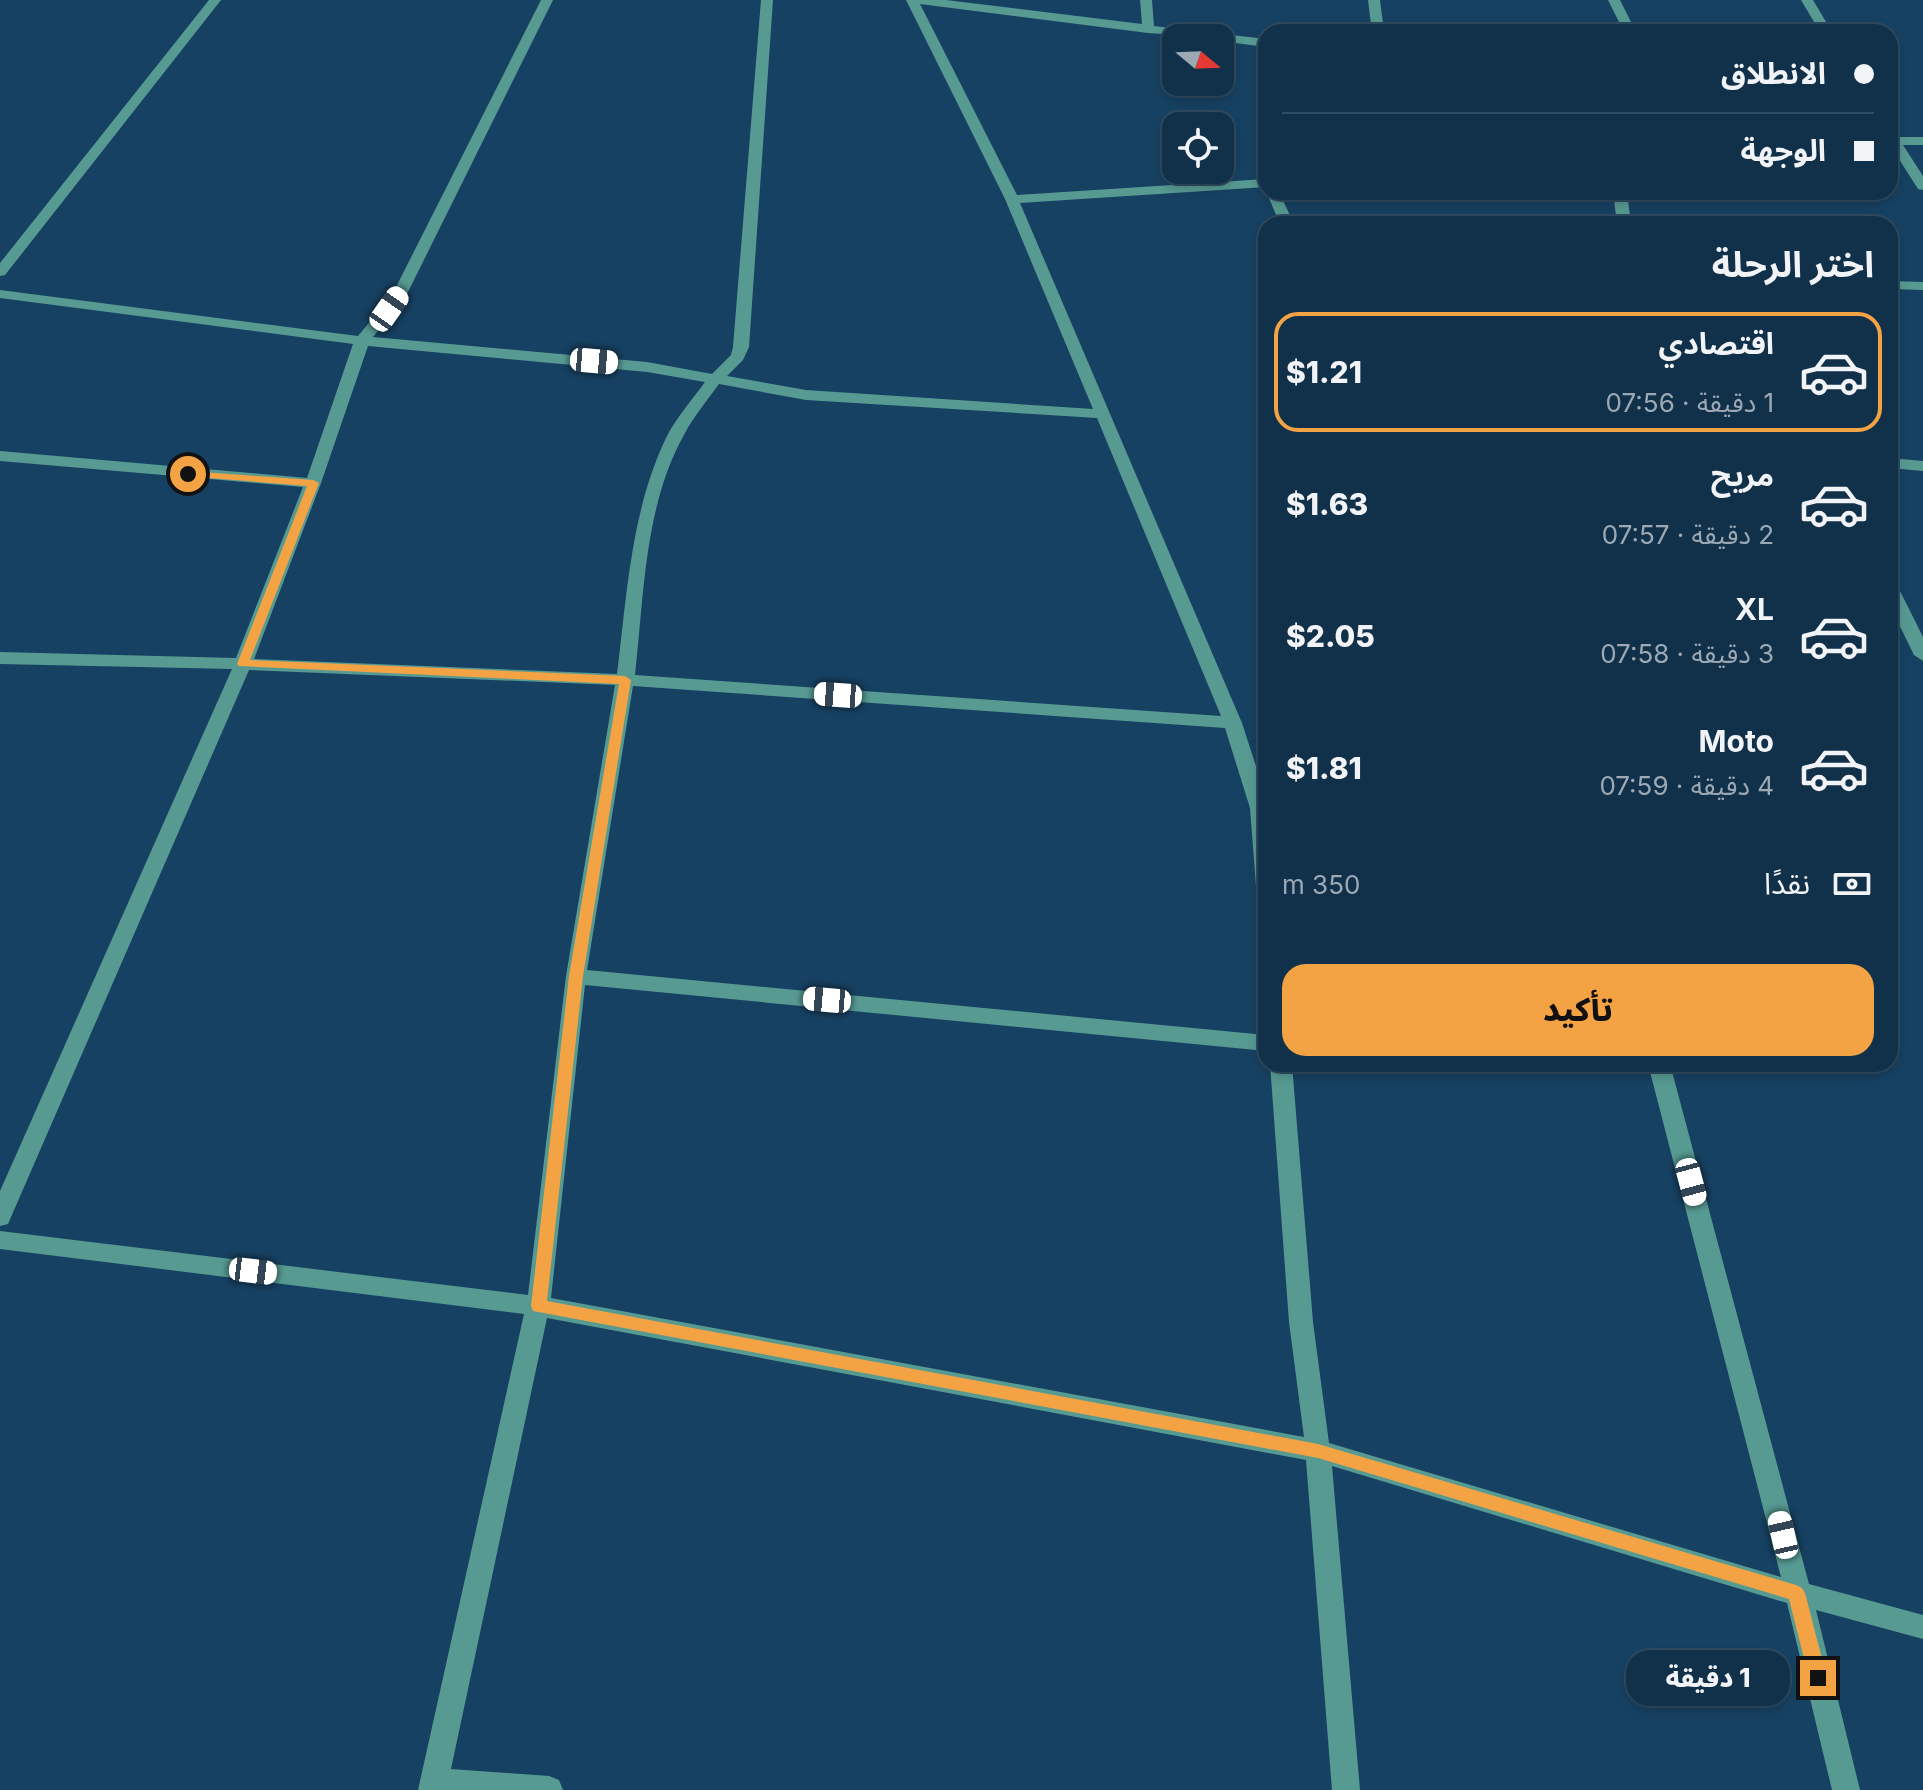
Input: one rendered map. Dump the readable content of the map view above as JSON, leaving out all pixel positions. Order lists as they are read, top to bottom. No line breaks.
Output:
{"north":"right","page":{"banner":["الانطلاق","الوجهة"],"heading":"اختر الرحلة","list":[{"name":"اقتصادي","note":"1 دقيقة · 07:56","value":"$1.21"},{"name":"مريح","note":"2 دقيقة · 07:57","value":"$1.63"},{"name":"XL","note":"3 دقيقة · 07:58","value":"$2.05"},{"name":"Moto","note":"4 دقيقة · 07:59","value":"$1.81"}],"pay":["نقدًا","350 m"],"buttons":"تأكيد","bubble":"1 دقيقة"}}
